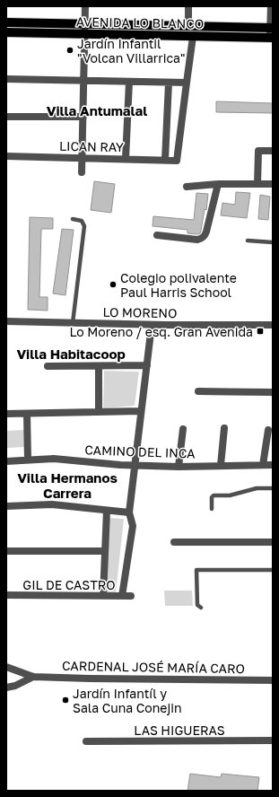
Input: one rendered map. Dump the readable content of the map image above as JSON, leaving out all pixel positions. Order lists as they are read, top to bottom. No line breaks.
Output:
{"streets":{"main road":["AVENIDA LO BLANCO"],"street":["LICAN RAY","LO MORENO","CAMINO DEL INCA","GIL DE CASTRO","CARDENAL JOSÉ MARÍA CARO","LAS HIGUERAS"]},"districts":["Villa Antumalal","Villa Habitacoop","Villa Hermanos Carrera"],"places":{"other":["Jardín Infantil \"Volcan Villarrica\"","Colegio polivalente Paul Harris School","Jardín Infantíl y Sala Cuna Conejin"],"transit":["Lo Moreno / esq. Gran Avenida"]}}
